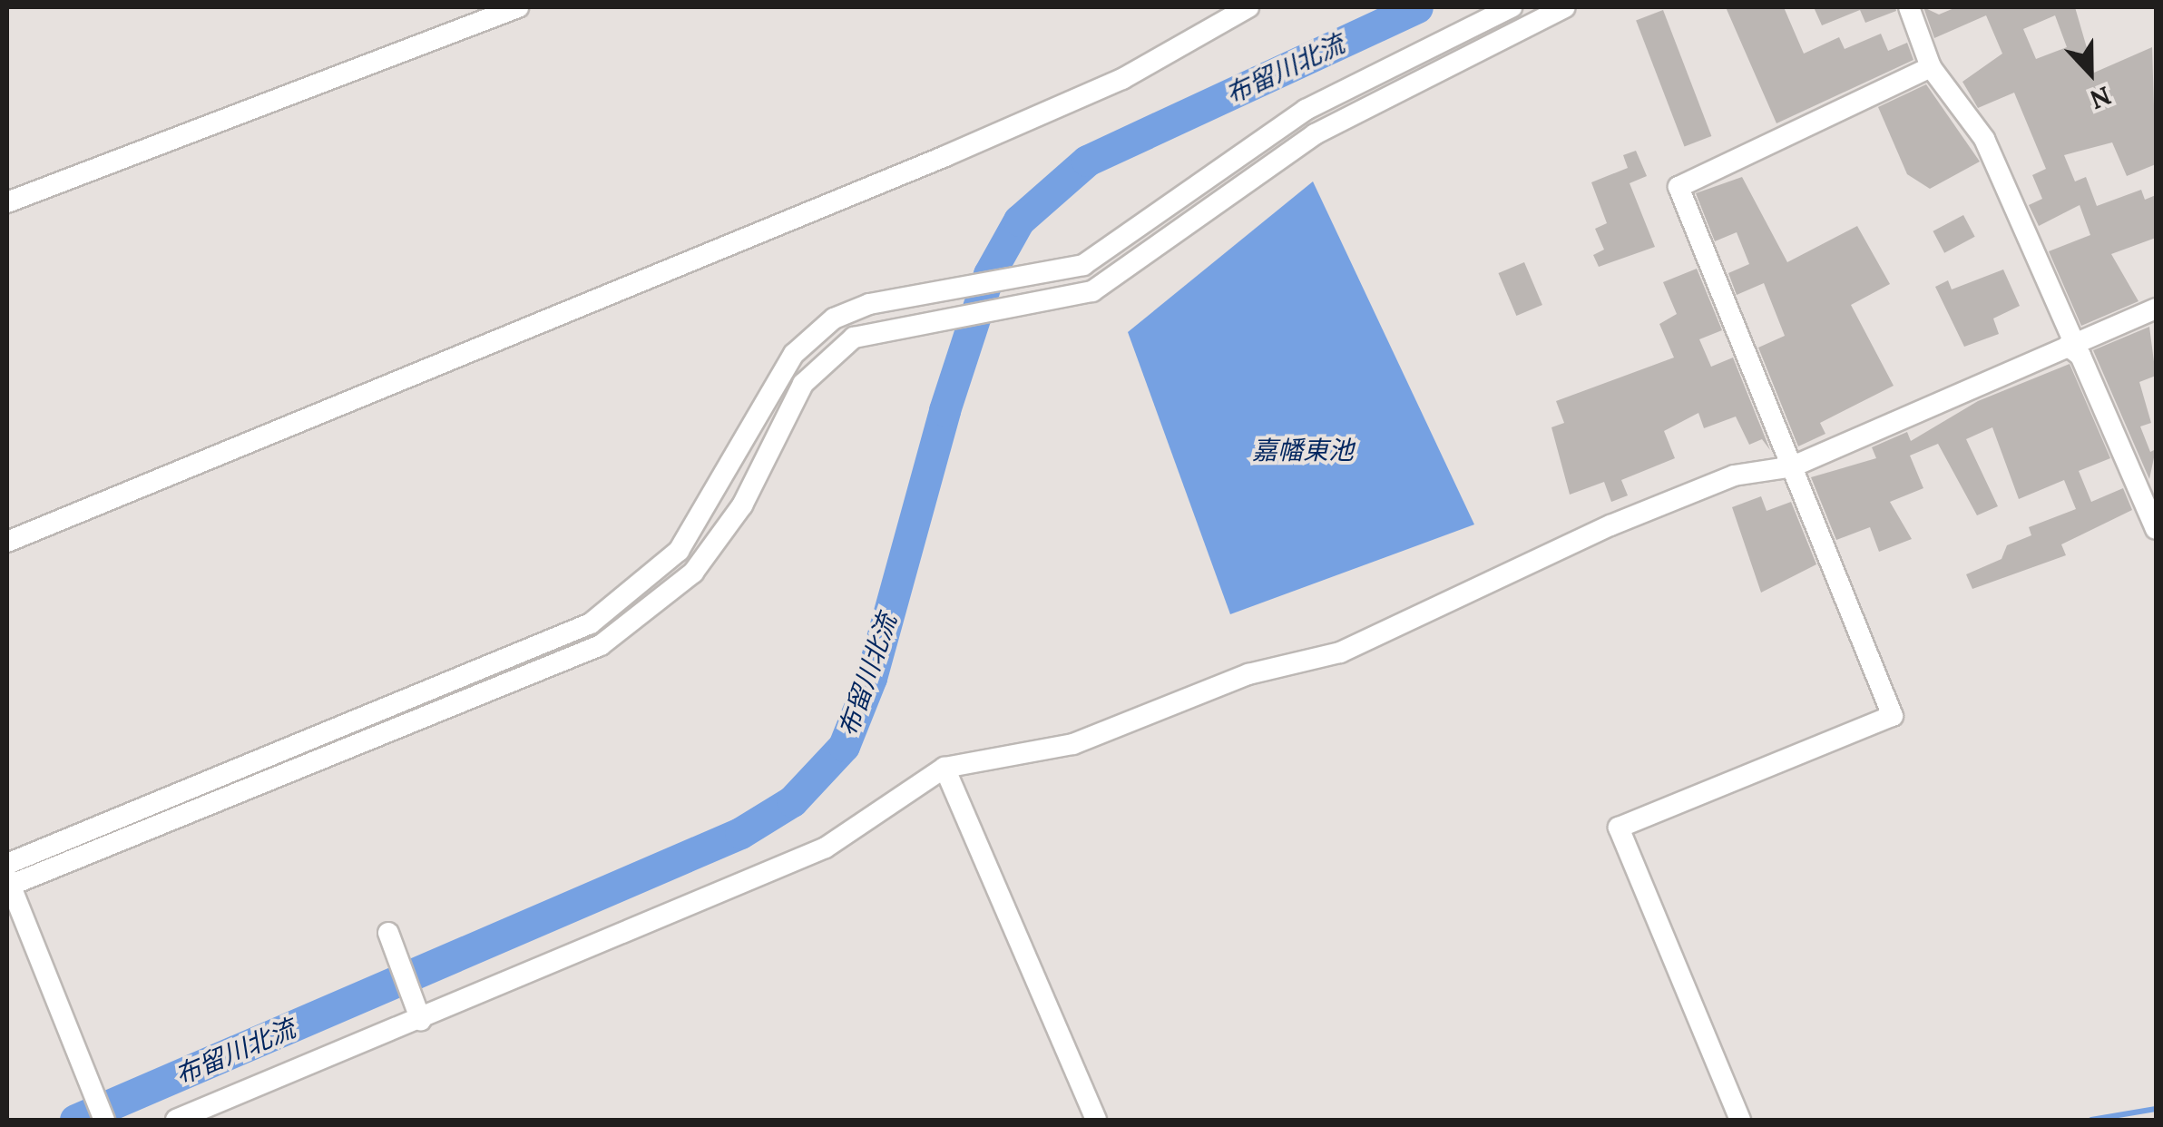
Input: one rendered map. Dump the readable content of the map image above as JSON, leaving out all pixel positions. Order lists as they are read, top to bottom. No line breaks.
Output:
{"water":["布留川北流","嘉幡東池"],"north":"bottom"}
